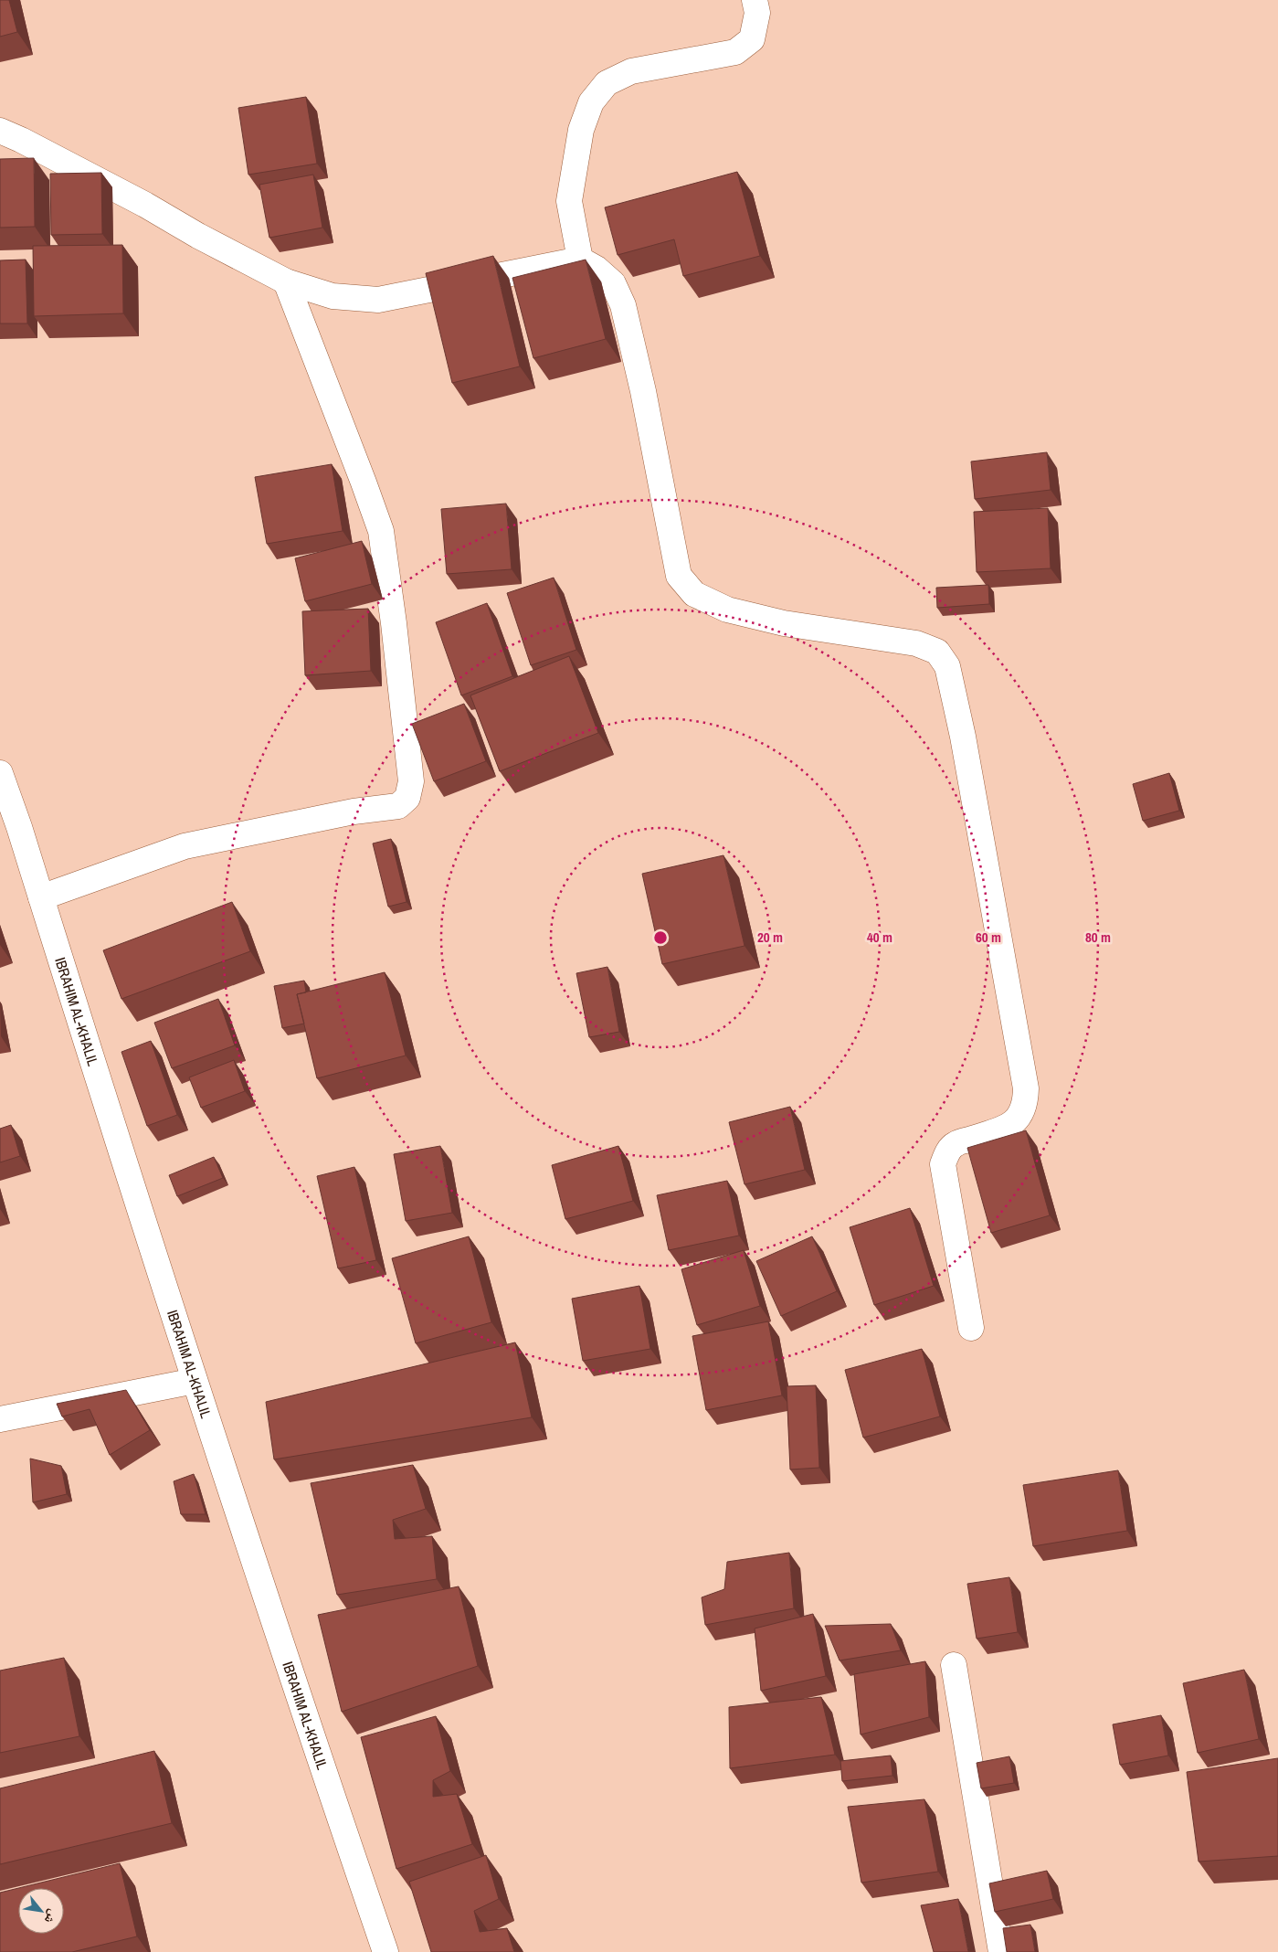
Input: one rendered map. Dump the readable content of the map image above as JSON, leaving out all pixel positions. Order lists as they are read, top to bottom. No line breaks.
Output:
{"streets":{"street":["IBRAHIM AL-KHALIL"]},"north":"bottom right","rings":["20 m","40 m","60 m","80 m"]}
